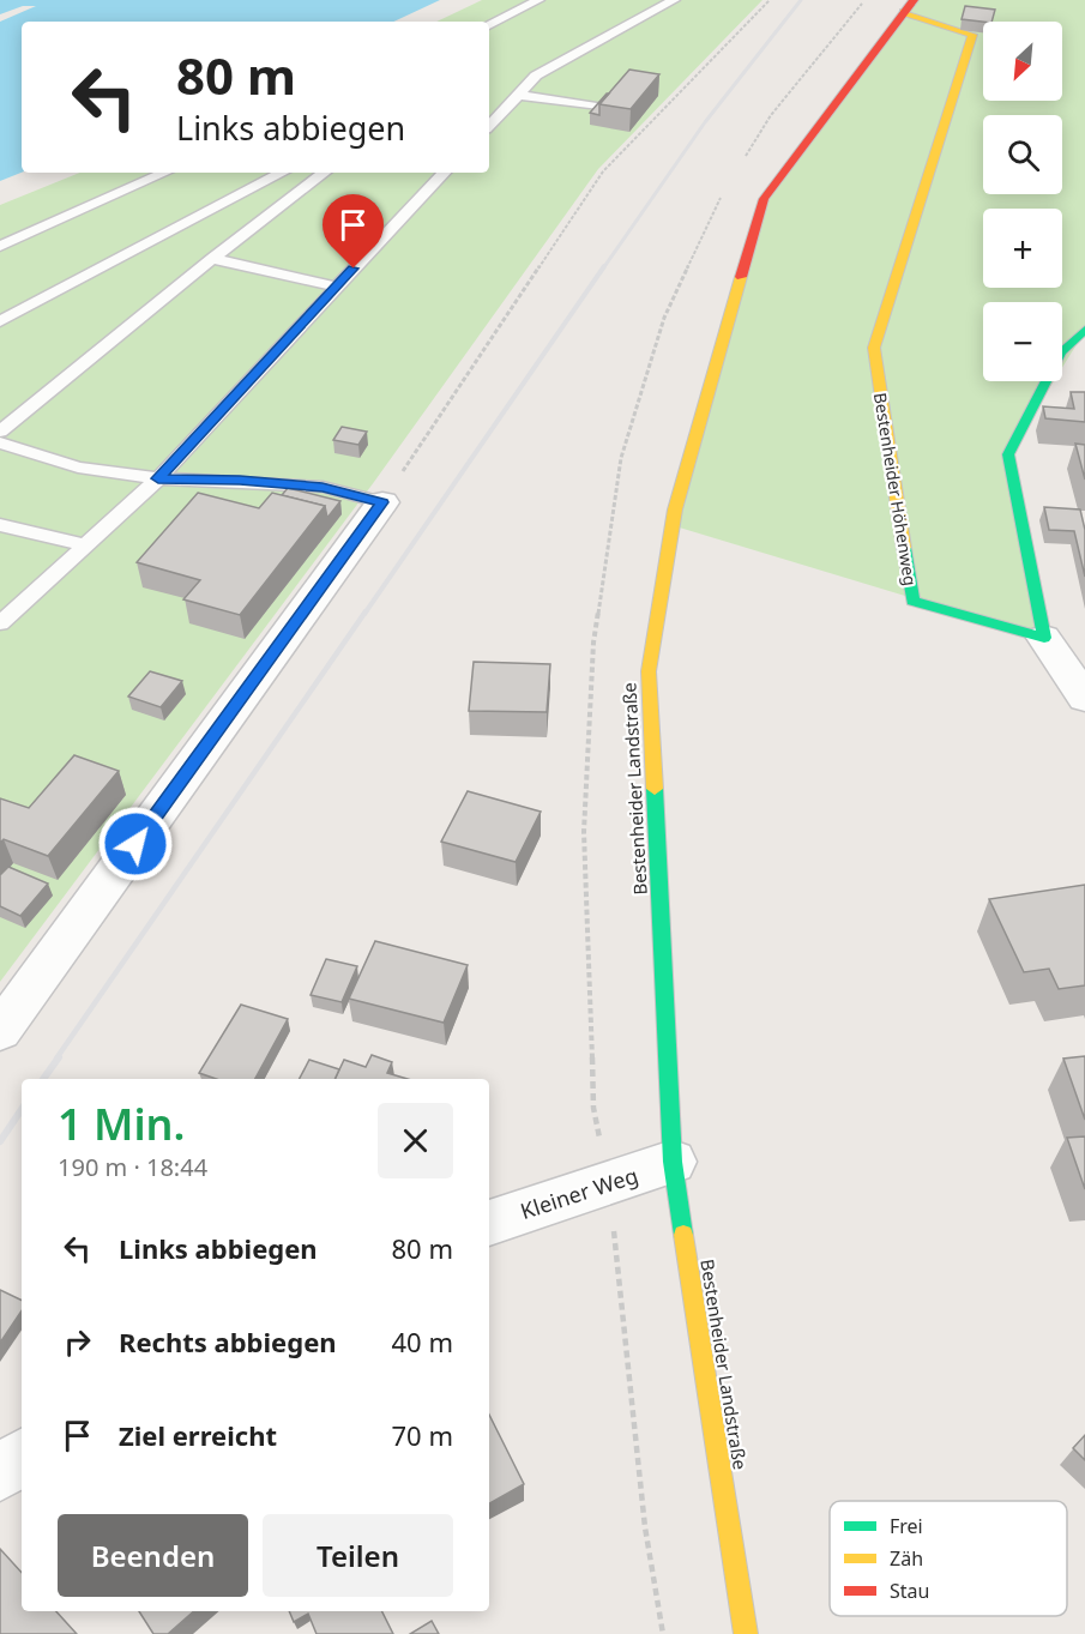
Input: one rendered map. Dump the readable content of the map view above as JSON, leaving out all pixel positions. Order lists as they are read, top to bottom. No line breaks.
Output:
{"streets":{"main road":["Bestenheider Höhenweg","Bestenheider Landstraße"],"street":["Kleiner Weg"]},"crossings":[["Bestenheider Höhenweg","Bestenheider Landstraße"],["Bestenheider Landstraße","Kleiner Weg"]],"legend":["Frei","Zäh","Stau"],"north":"bottom left","page":{"map_buttons":["+","−"],"turn":["80 m","Links abbiegen"],"heading":["1 Min.","190 m · 18:44"],"list":[{"name":"Links abbiegen","value":"80 m"},{"name":"Rechts abbiegen","value":"40 m"},{"name":"Ziel erreicht","value":"70 m"}],"buttons":["Beenden","Teilen"]}}
